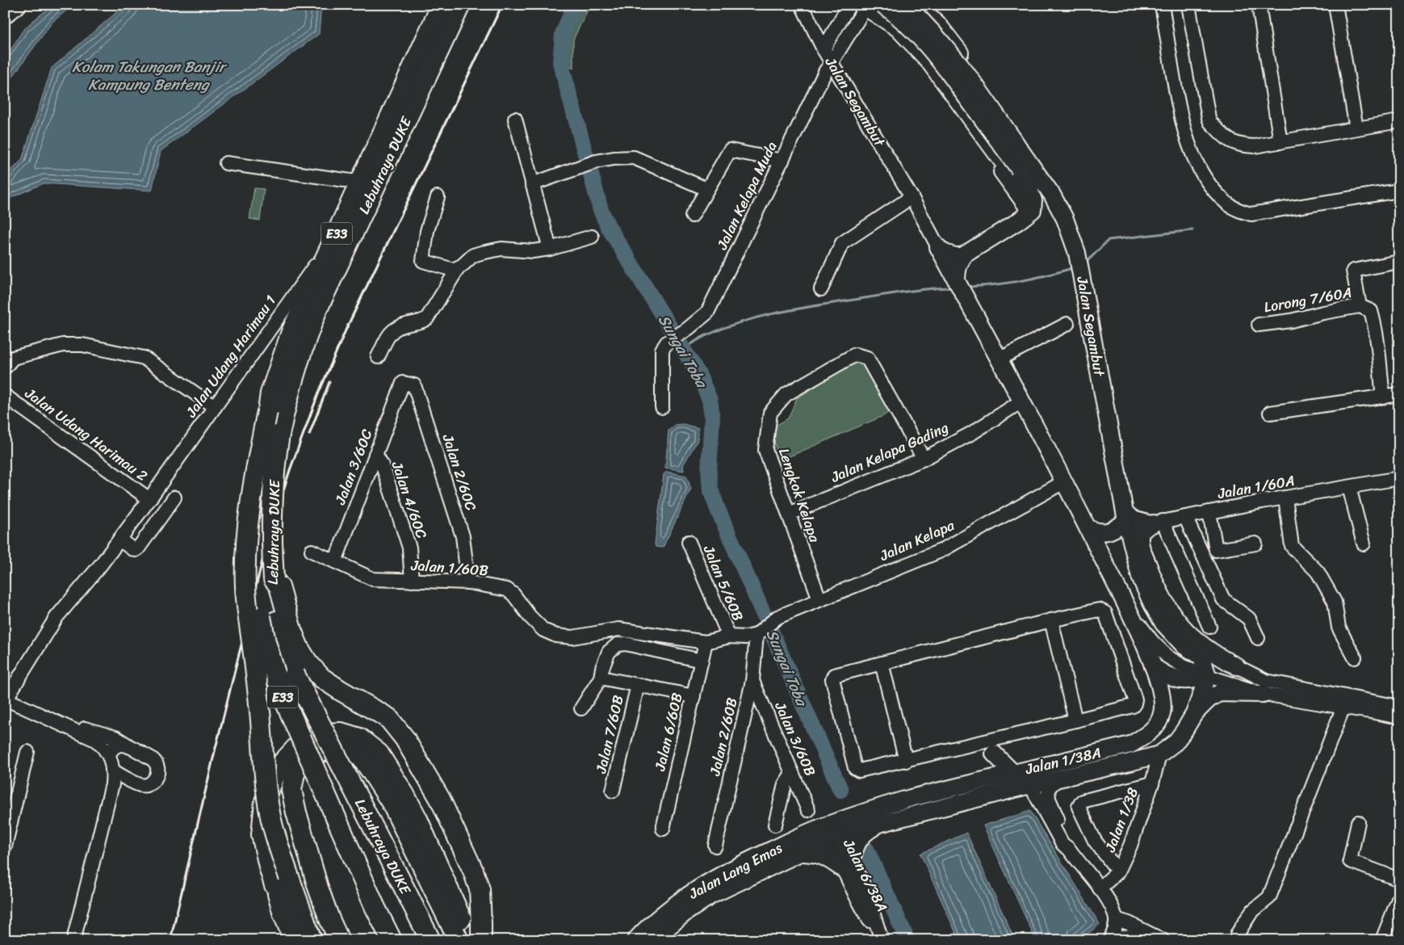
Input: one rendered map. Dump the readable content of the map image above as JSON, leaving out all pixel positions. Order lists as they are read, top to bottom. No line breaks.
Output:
{"streets":{"highway":["Lebuhraya DUKE","E33"],"main road":["Jalan Segambut","Jalan 1/38A","Jalan Lang Emas"],"street":["Jalan Kelapa Muda","Lorong 7/60A","Jalan Udang Harimau 1","Jalan Udang Harimau 2","Jalan Kelapa Gading","Jalan 3/60C","Jalan 2/60C","Jalan 1/60A","Lengkok Kelapa","Jalan 4/60C","Jalan Kelapa","Jalan 1/60B","Jalan 5/60B","Jalan 6/60B","Jalan 7/60B","Jalan 2/60B","Jalan 3/60B","Jalan 1/38","Jalan 6/38A"]},"crossings":[["Jalan Segambut","Jalan Kelapa Muda"],["Jalan Segambut","Jalan Kelapa Gading"],["Jalan Segambut","Jalan 1/60A"],["Jalan Segambut","Jalan Kelapa"],["Jalan Segambut","Jalan 1/38A"],["Lebuhraya DUKE","Jalan Udang Harimau 1"],["Jalan Udang Harimau 1","Jalan Udang Harimau 2"],["Jalan Kelapa Gading","Lengkok Kelapa"],["Jalan 3/60C","Jalan 2/60C"],["Jalan 3/60C","Jalan 4/60C"],["Jalan 3/60C","Jalan 1/60B"],["Jalan 2/60C","Jalan 1/60B"],["Lengkok Kelapa","Jalan Kelapa"],["Jalan 4/60C","Jalan 1/60B"],["Jalan Kelapa","Jalan 1/60B"],["Jalan Kelapa","Jalan 2/60B"],["Jalan 1/60B","Jalan 5/60B"],["Jalan 1/60B","Jalan 6/60B"],["Jalan 1/60B","Jalan 2/60B"],["Jalan 2/60B","Jalan 3/60B"],["Jalan 1/38A","Jalan 1/38"],["Jalan 1/38A","Jalan Lang Emas"],["Jalan 1/38A","Jalan 6/38A"],["Jalan Lang Emas","Jalan 6/38A"]],"water":["Kolam Takungan Banjir Kampung Benteng","Sungai Toba"]}
